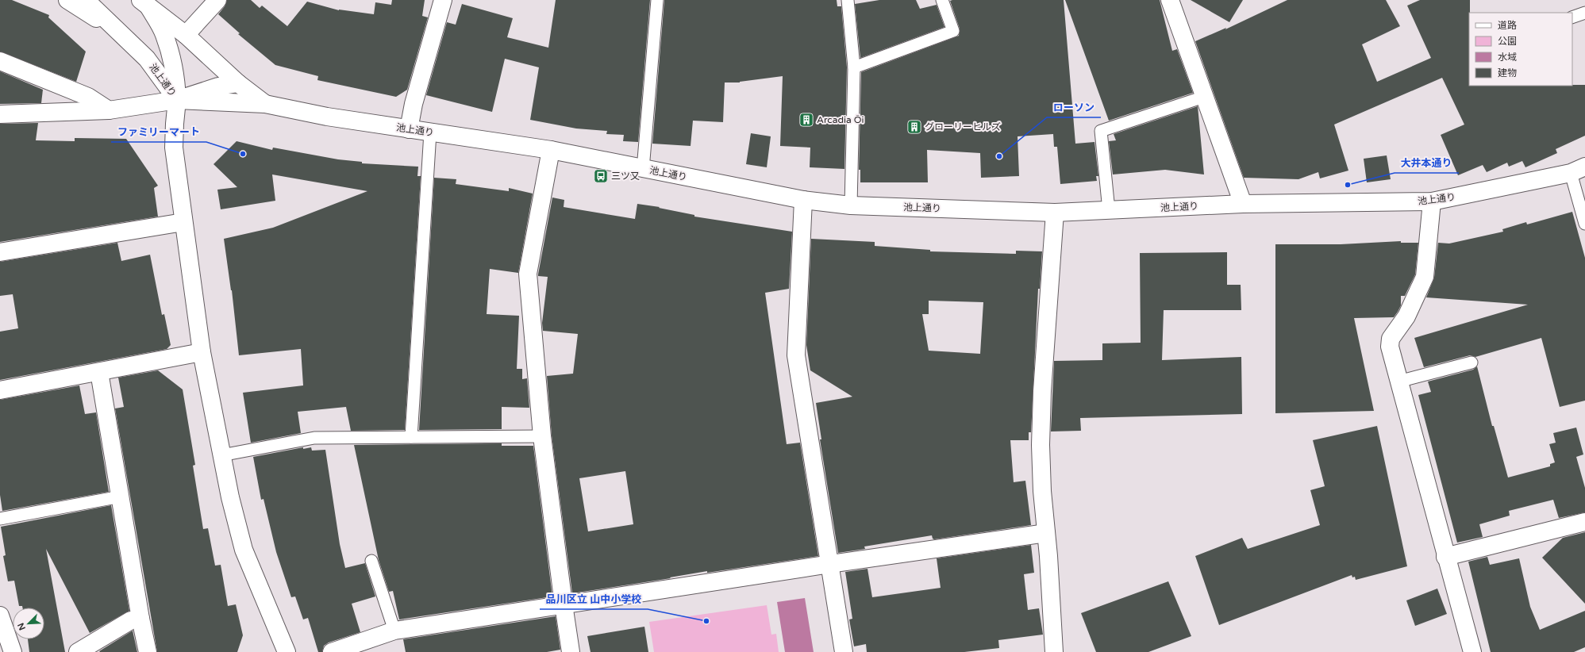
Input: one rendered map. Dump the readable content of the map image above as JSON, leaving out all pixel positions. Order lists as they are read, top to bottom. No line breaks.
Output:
{"streets":{"street":["池上通り"]},"places":{"building":["Arcadia Ōi","グローリーヒルズ"],"other":["ファミリーマート","ローソン","大井本通り","品川区立 山中小学校"],"bus stop":["三ツ又"]},"legend":["道路","公園","水域","建物"],"north":"bottom left"}
